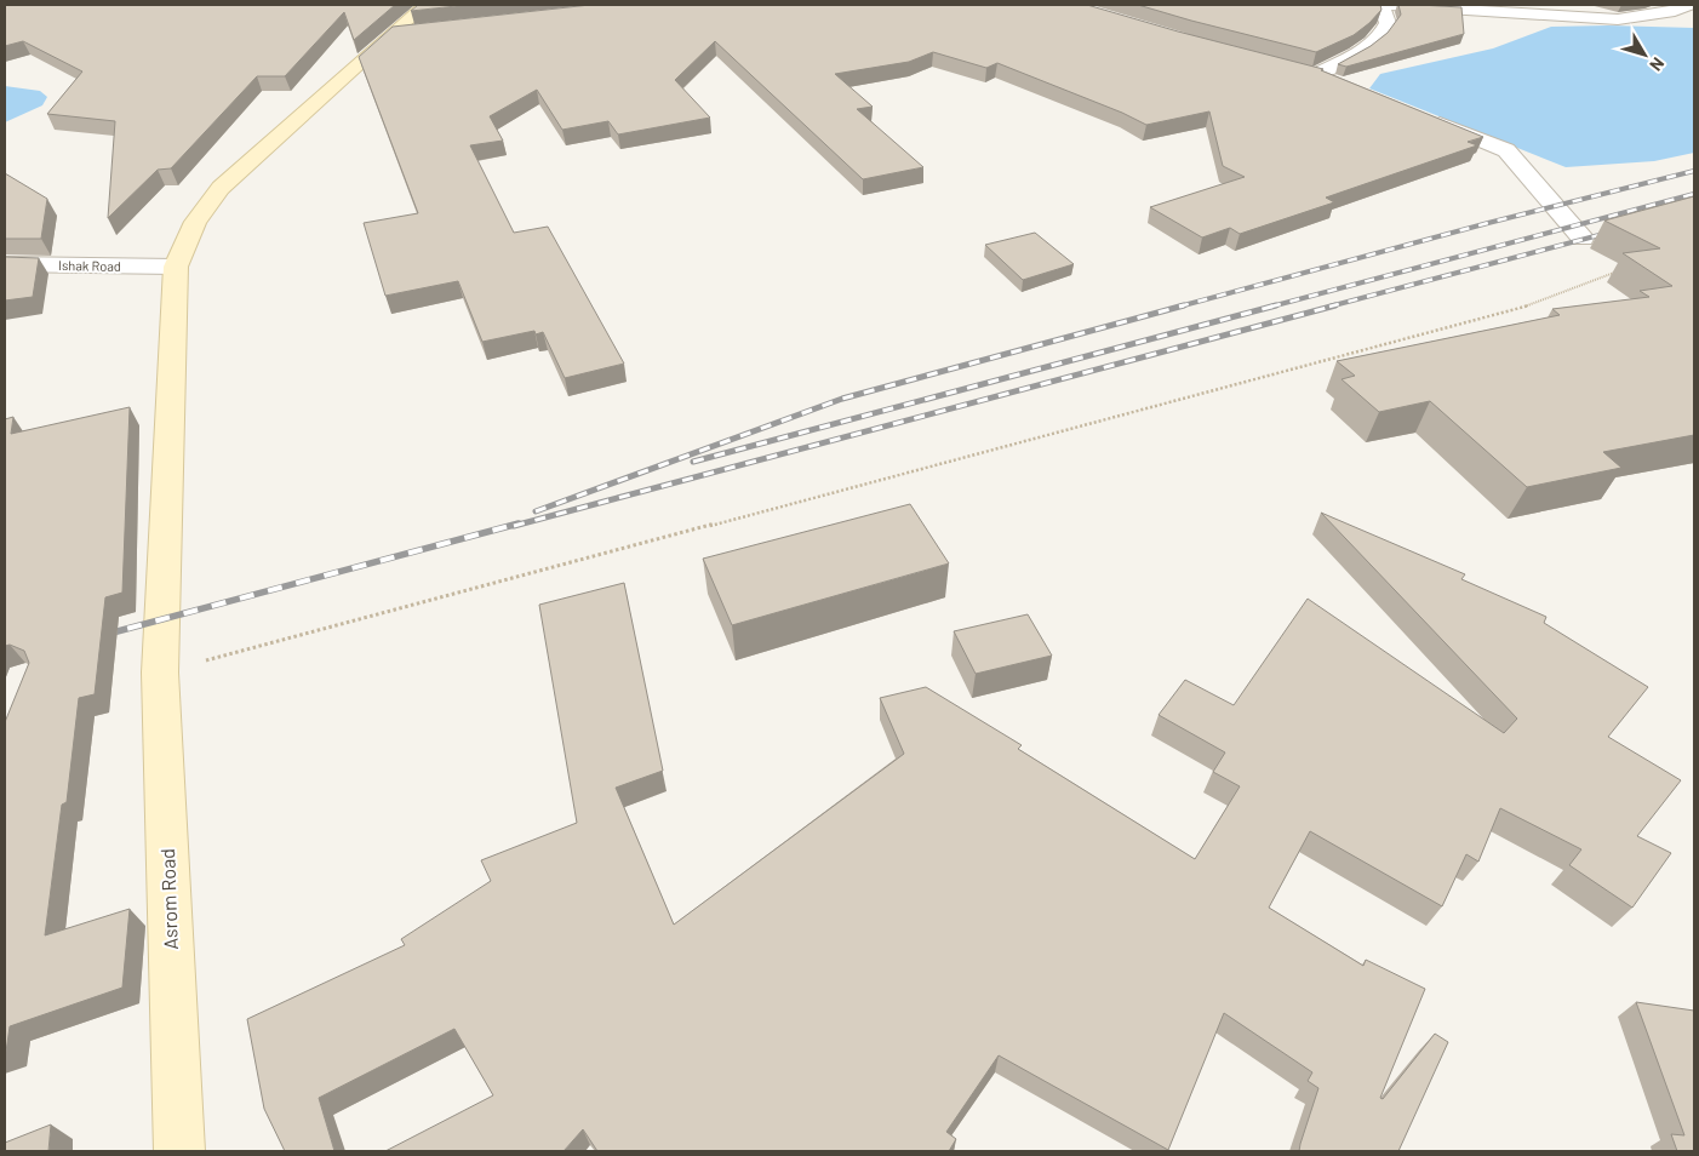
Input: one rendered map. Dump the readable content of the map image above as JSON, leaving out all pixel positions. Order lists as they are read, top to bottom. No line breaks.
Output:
{"streets":{"street":["Ishak Road","Asrom Road"]},"crossings":[["Ishak Road","Asrom Road"]],"north":"bottom right"}
